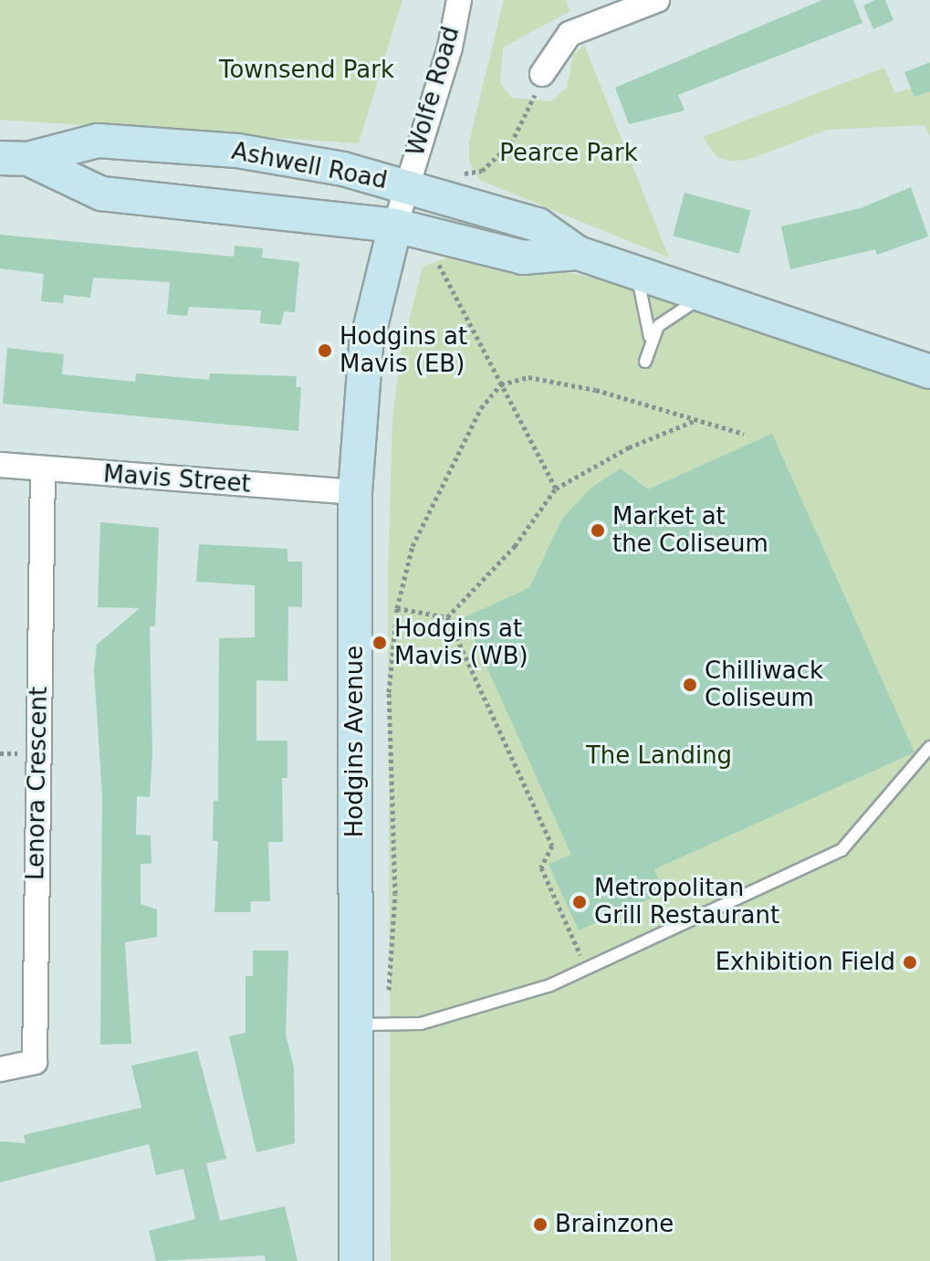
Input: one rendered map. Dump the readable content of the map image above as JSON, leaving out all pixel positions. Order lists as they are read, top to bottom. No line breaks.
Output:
{"streets":{"street":["Wolfe Road","Ashwell Road","Mavis Street","Hodgins Avenue","Lenora Crescent"]},"crossings":[["Wolfe Road","Ashwell Road"],["Wolfe Road","Hodgins Avenue"],["Ashwell Road","Hodgins Avenue"],["Mavis Street","Hodgins Avenue"],["Mavis Street","Lenora Crescent"]],"parks":["Townsend Park","Pearce Park","The Landing"],"places":["Hodgins at Mavis (EB)","Market at the Coliseum","Hodgins at Mavis (WB)","Chilliwack Coliseum","Metropolitan Grill Restaurant","Exhibition Field","Brainzone"]}
